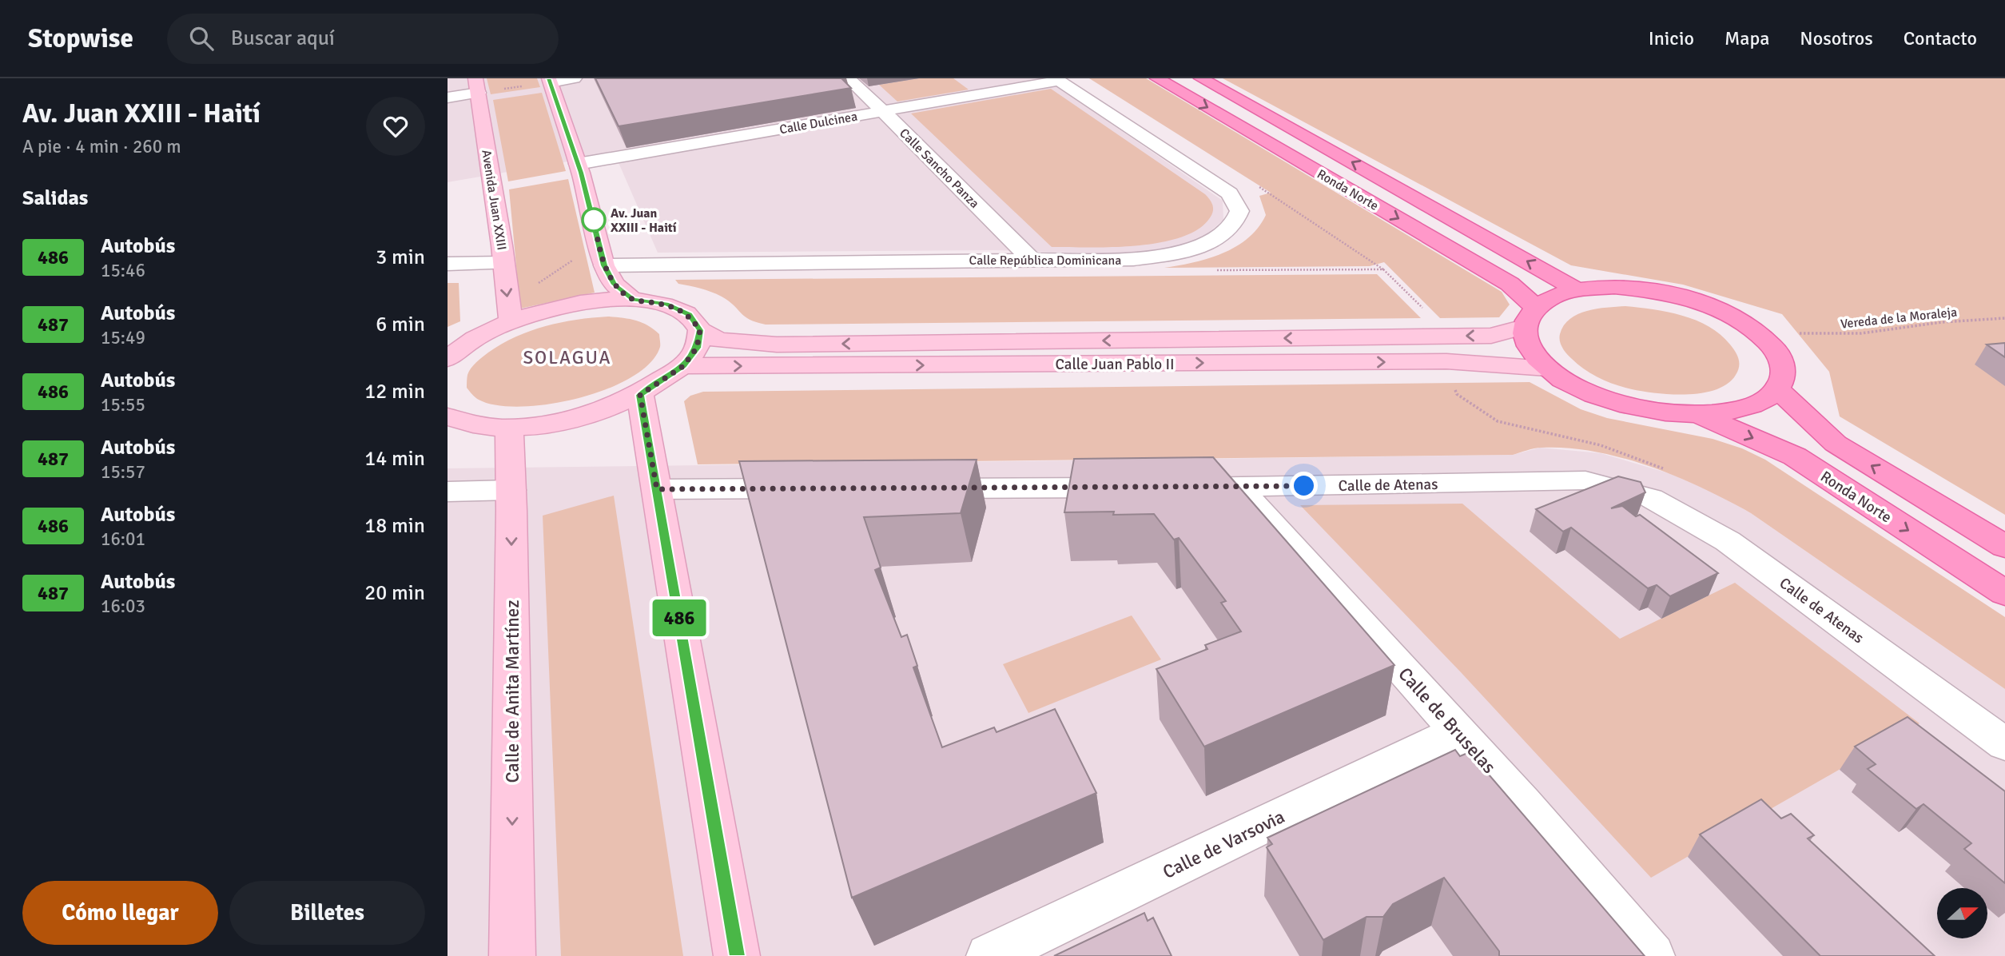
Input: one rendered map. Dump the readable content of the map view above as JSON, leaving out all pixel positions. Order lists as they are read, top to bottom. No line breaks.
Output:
{"streets":{"main road":["Ronda Norte","Avenida Juan XXIII","Calle Juan Pablo II","Calle de Anita Martínez"],"street":["Calle Dulcinea","Calle Sancho Panza","Calle República Dominicana","Calle de Atenas","Calle de Bruselas","Calle de Varsovia"],"path":["Vereda de la Moraleja"]},"crossings":[["Calle Dulcinea","Calle Sancho Panza"],["Calle Dulcinea","Calle República Dominicana"],["Calle Sancho Panza","Calle República Dominicana"],["Ronda Norte","Calle Juan Pablo II"],["Calle de Atenas","Calle de Bruselas"],["Calle de Bruselas","Calle de Varsovia"]],"districts":["SOLAGUA"],"places":["Av. Juan XXIII - Haití"],"lines":["bus line 486"],"north":"right","page":{"header":"Stopwise","search":"Buscar aquí","nav":["Inicio","Mapa","Nosotros","Contacto"],"heading":[["Av. Juan XXIII - Haití","A pie · 4 min · 260 m"],"Salidas"],"on_map":"486","list":[{"mark":"486","name":"Autobús","note":"15:46","value":"3 min"},{"mark":"487","name":"Autobús","note":"15:49","value":"6 min"},{"mark":"486","name":"Autobús","note":"15:55","value":"12 min"},{"mark":"487","name":"Autobús","note":"15:57","value":"14 min"},{"mark":"486","name":"Autobús","note":"16:01","value":"18 min"},{"mark":"487","name":"Autobús","note":"16:03","value":"20 min"}],"buttons":["Cómo llegar","Billetes"]}}
